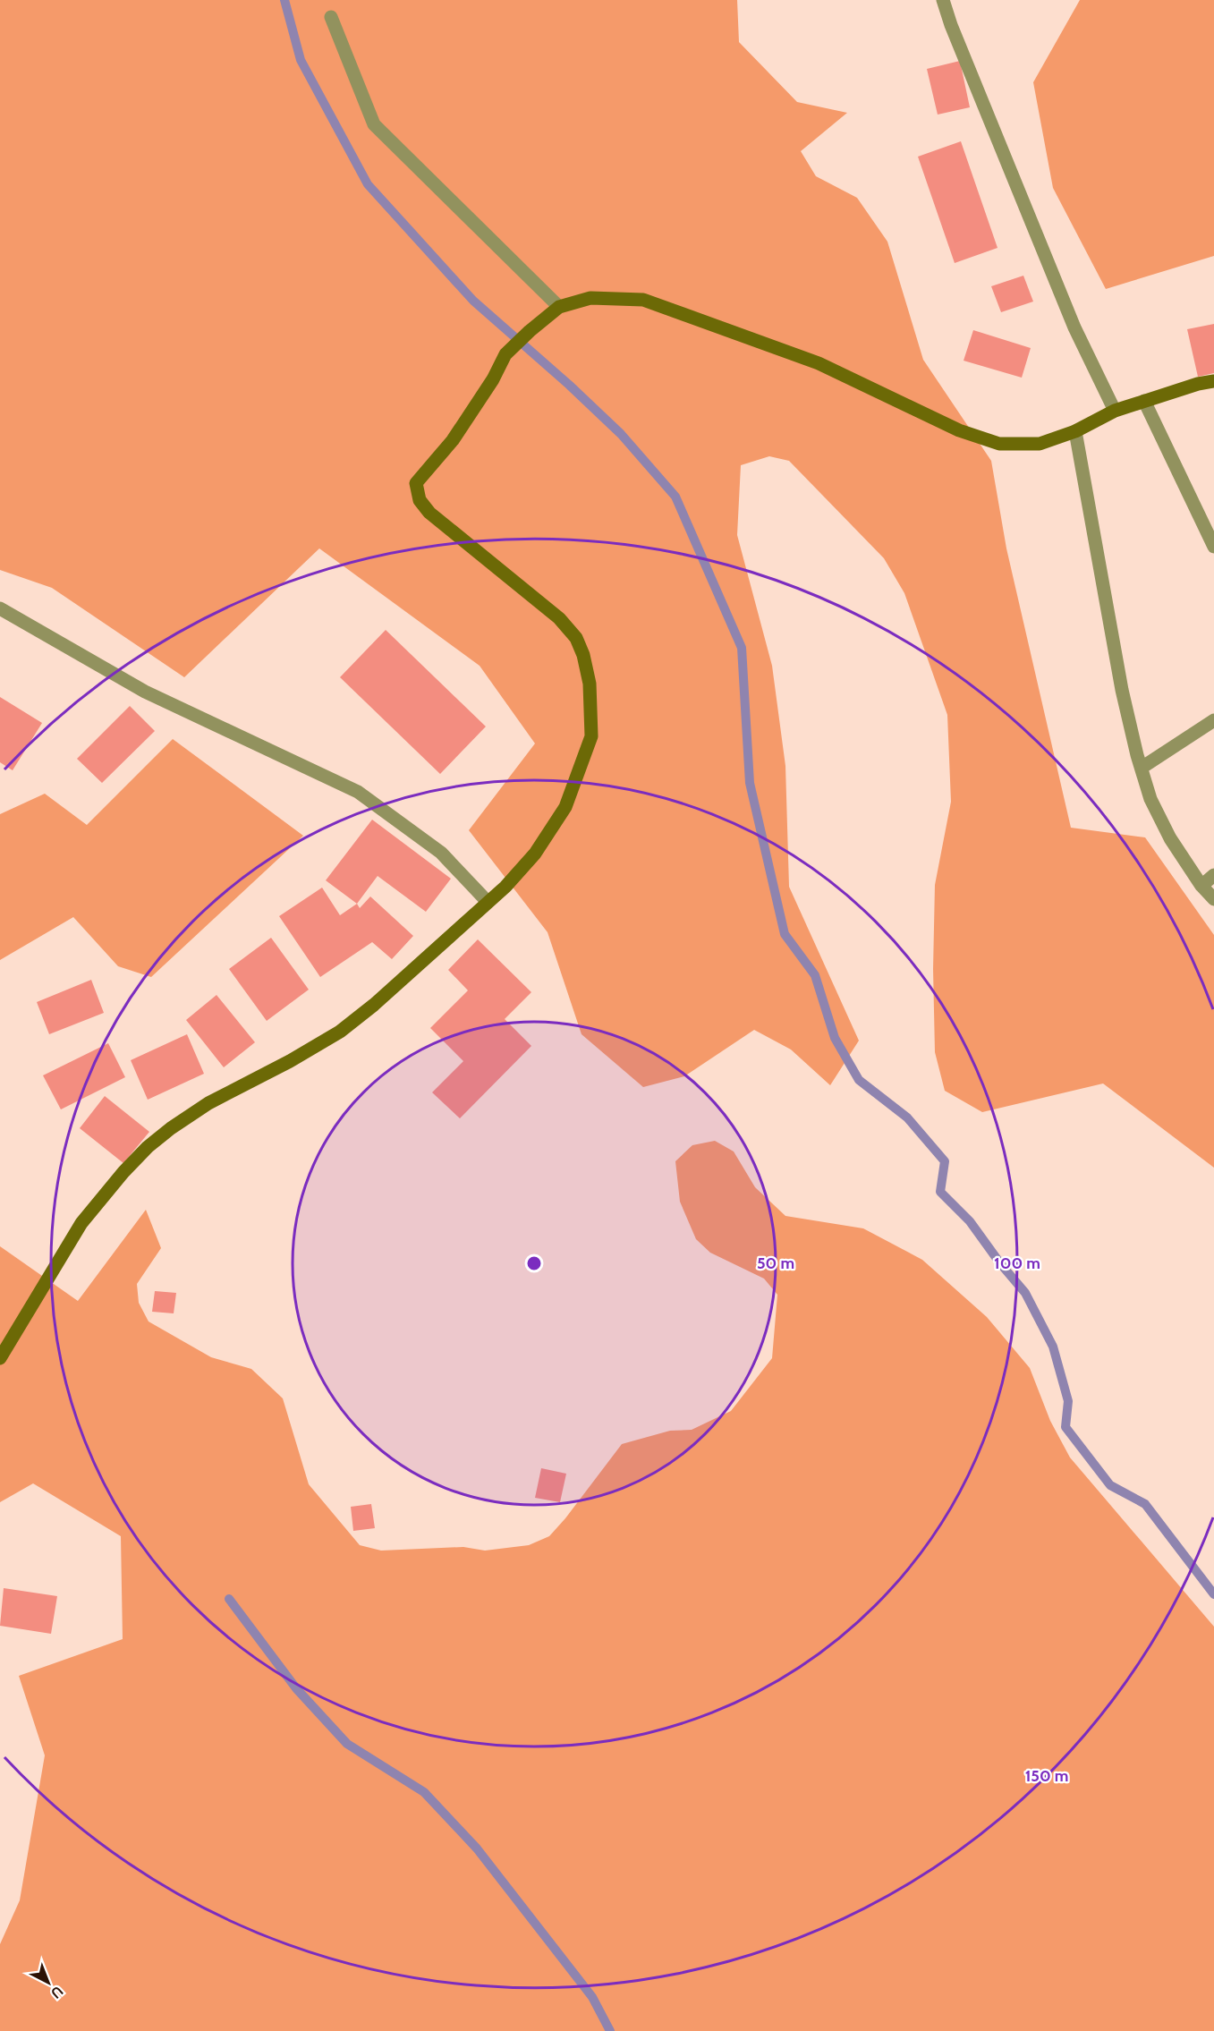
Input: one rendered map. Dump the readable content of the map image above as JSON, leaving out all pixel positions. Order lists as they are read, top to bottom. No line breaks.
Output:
{"north":"bottom right","rings":["50 m","100 m","150 m"]}
